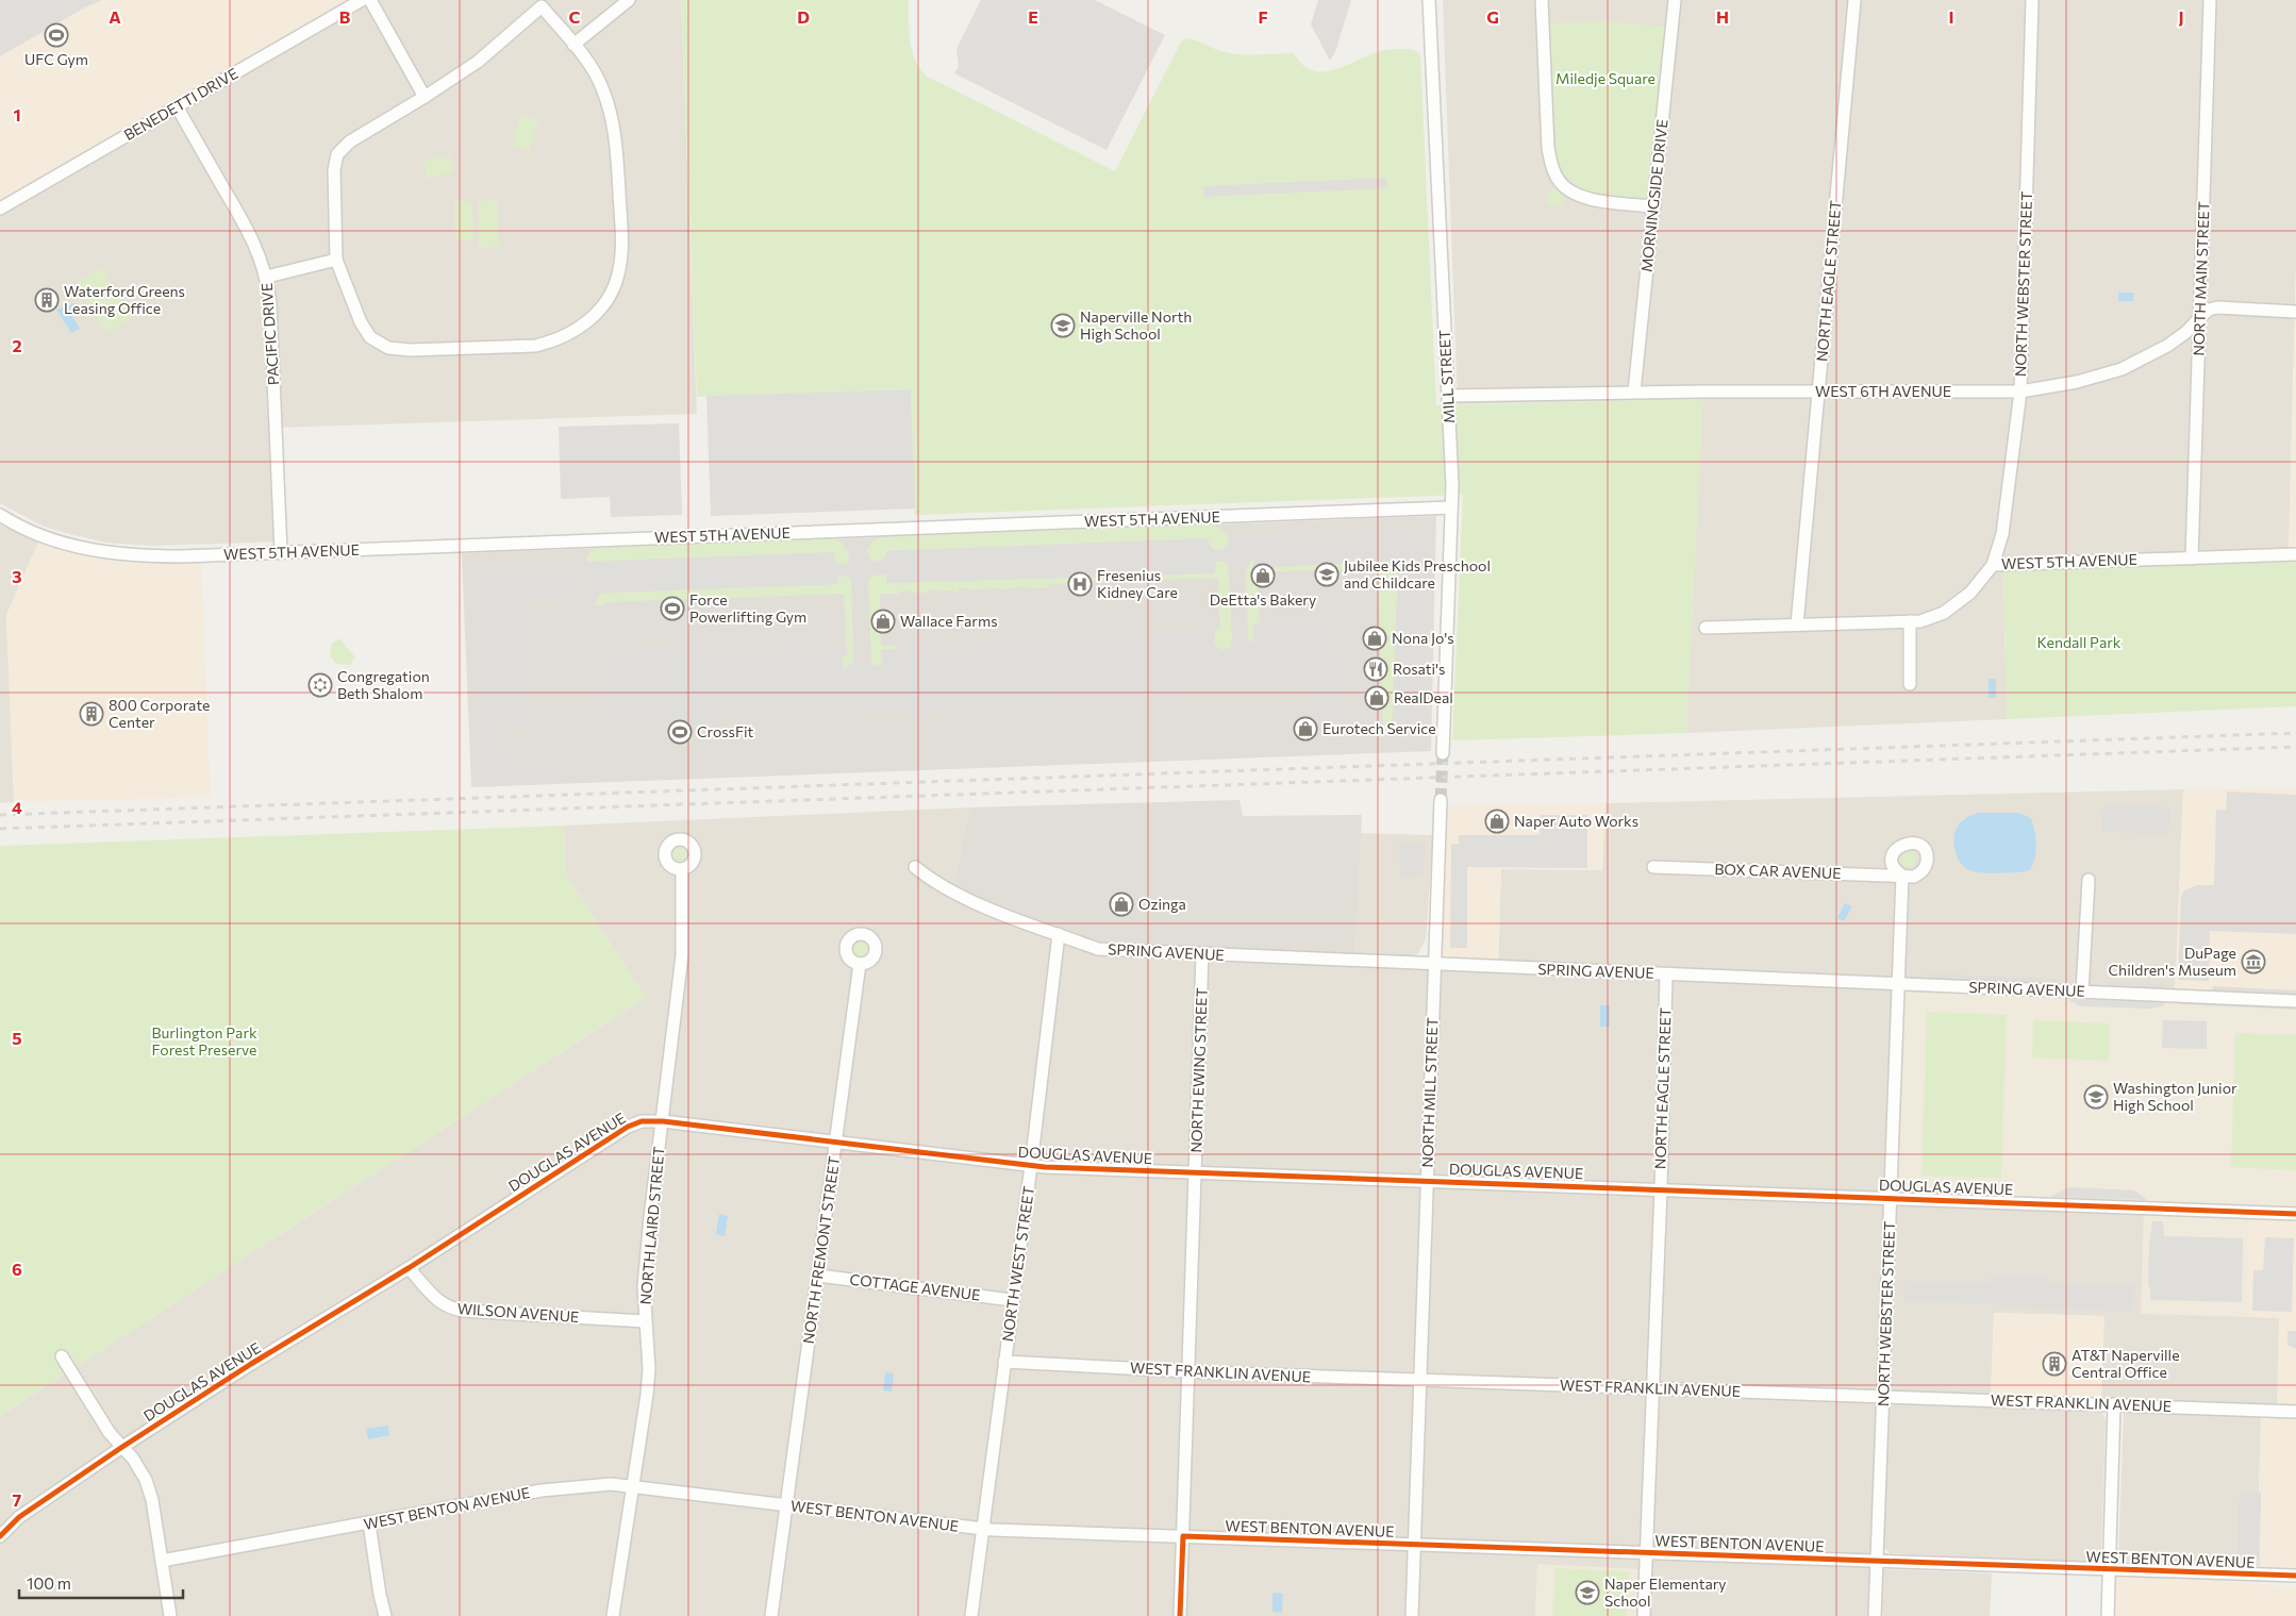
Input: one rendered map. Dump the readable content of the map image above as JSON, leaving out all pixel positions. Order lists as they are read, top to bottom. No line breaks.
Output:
{"streets":{"street":["BENEDETTI DRIVE","MORNINGSIDE DRIVE","NORTH MAIN STREET","NORTH EAGLE STREET","NORTH WEBSTER STREET","PACIFIC DRIVE","MILL STREET","WEST 6TH AVENUE","WEST 5TH AVENUE","BOX CAR AVENUE","SPRING AVENUE","NORTH EWING STREET","NORTH MILL STREET","DOUGLAS AVENUE","NORTH LAIRD STREET","NORTH FREMONT STREET","NORTH WEST STREET","COTTAGE AVENUE","WILSON AVENUE","WEST FRANKLIN AVENUE","WEST BENTON AVENUE"]},"crossings":[["BENEDETTI DRIVE","PACIFIC DRIVE"],["MORNINGSIDE DRIVE","WEST 6TH AVENUE"],["NORTH MAIN STREET","WEST 6TH AVENUE"],["NORTH MAIN STREET","WEST 5TH AVENUE"],["NORTH EAGLE STREET","WEST 6TH AVENUE"],["NORTH EAGLE STREET","WEST 5TH AVENUE"],["NORTH EAGLE STREET","SPRING AVENUE"],["NORTH EAGLE STREET","DOUGLAS AVENUE"],["NORTH EAGLE STREET","WEST FRANKLIN AVENUE"],["NORTH EAGLE STREET","WEST BENTON AVENUE"],["NORTH WEBSTER STREET","WEST 6TH AVENUE"],["NORTH WEBSTER STREET","WEST 5TH AVENUE"],["NORTH WEBSTER STREET","BOX CAR AVENUE"],["NORTH WEBSTER STREET","SPRING AVENUE"],["NORTH WEBSTER STREET","DOUGLAS AVENUE"],["NORTH WEBSTER STREET","WEST FRANKLIN AVENUE"],["NORTH WEBSTER STREET","WEST BENTON AVENUE"],["PACIFIC DRIVE","WEST 5TH AVENUE"],["MILL STREET","WEST 6TH AVENUE"],["MILL STREET","WEST 5TH AVENUE"],["SPRING AVENUE","NORTH EWING STREET"],["SPRING AVENUE","NORTH MILL STREET"],["SPRING AVENUE","NORTH WEST STREET"],["NORTH EWING STREET","DOUGLAS AVENUE"],["NORTH EWING STREET","WEST FRANKLIN AVENUE"],["NORTH EWING STREET","WEST BENTON AVENUE"],["NORTH MILL STREET","DOUGLAS AVENUE"],["NORTH MILL STREET","WEST FRANKLIN AVENUE"],["NORTH MILL STREET","WEST BENTON AVENUE"],["DOUGLAS AVENUE","NORTH LAIRD STREET"],["DOUGLAS AVENUE","NORTH FREMONT STREET"],["DOUGLAS AVENUE","NORTH WEST STREET"],["DOUGLAS AVENUE","WILSON AVENUE"],["NORTH LAIRD STREET","WILSON AVENUE"],["NORTH LAIRD STREET","WEST BENTON AVENUE"],["NORTH FREMONT STREET","COTTAGE AVENUE"],["NORTH FREMONT STREET","WEST BENTON AVENUE"],["NORTH WEST STREET","COTTAGE AVENUE"],["NORTH WEST STREET","WEST FRANKLIN AVENUE"],["NORTH WEST STREET","WEST BENTON AVENUE"]],"parks":["Miledje Square","Kendall Park","Burlington Park Forest Preserve"],"places":{"sports":["UFC Gym","Force Powerlifting Gym","CrossFit"],"building":["Waterford Greens Leasing Office","800 Corporate Center","AT&T Naperville Central Office"],"school or university":["Naperville North High School","Jubilee Kids Preschool and Childcare","Washington Junior High School","Naper Elementary School"],"shop":["DeEtta's Bakery","Wallace Farms","Nona Jo's","RealDeal","Eurotech Service","Naper Auto Works","Ozinga"],"hospital":["Fresenius Kidney Care"],"restaurant":["Rosati's"],"synagogue":["Congregation Beth Shalom"],"museum":["DuPage Children's Museum"]},"scale_bar":"100 m","grid":{"columns":["A","B","C","D","E","F","G","H","I","J"],"rows":["1","2","3","4","5","6","7"]}}
